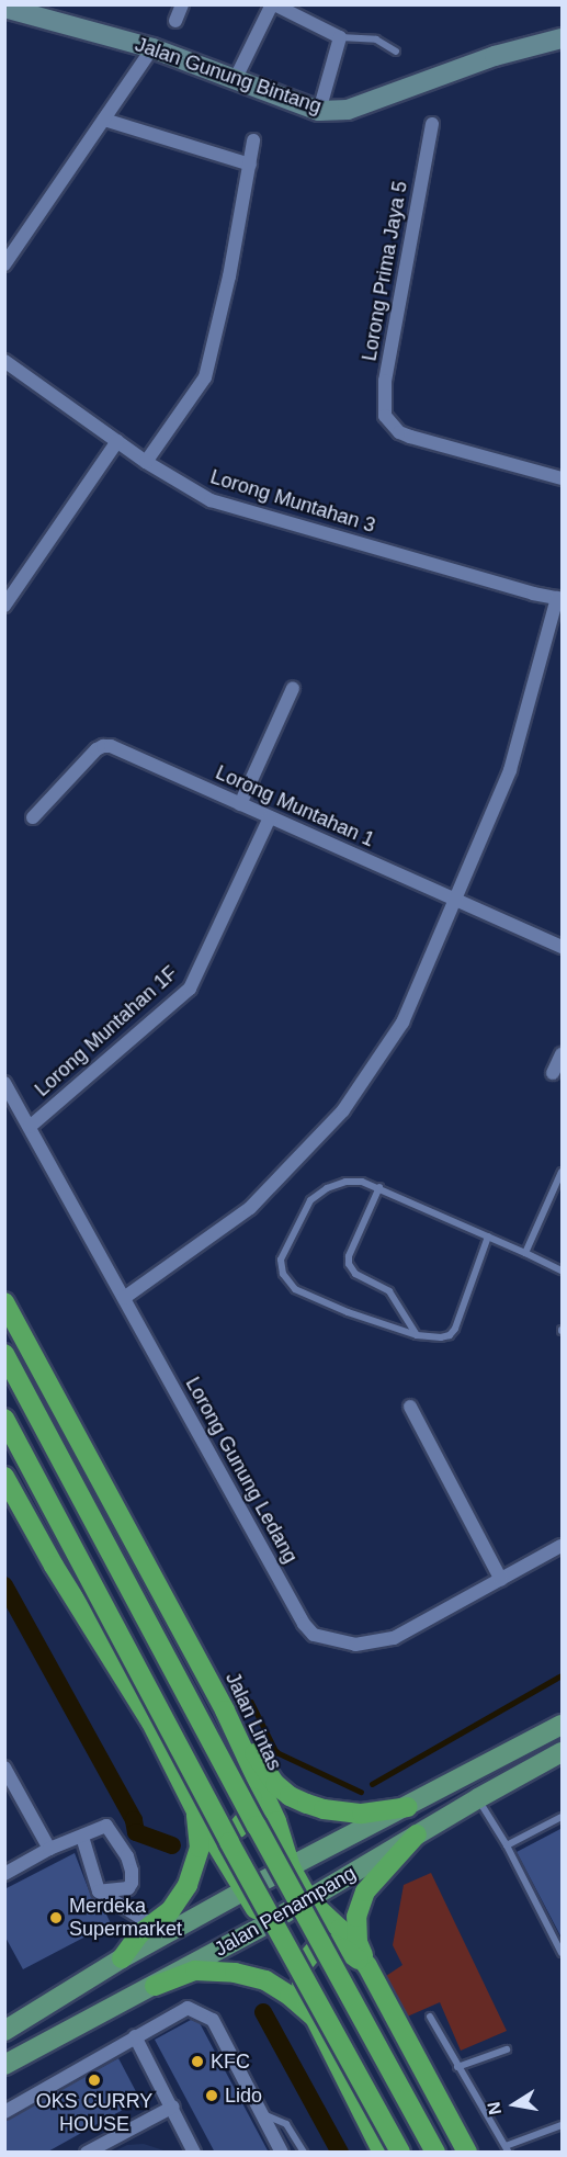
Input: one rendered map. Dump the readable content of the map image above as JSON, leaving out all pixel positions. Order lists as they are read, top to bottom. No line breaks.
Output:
{"streets":{"highway":["Jalan Lintas"],"main road":["Jalan Penampang"],"street":["Jalan Gunung Bintang","Lorong Prima Jaya 5","Lorong Muntahan 3","Lorong Muntahan 1","Lorong Muntahan 1F","Lorong Gunung Ledang"]},"crossings":[["Lorong Muntahan 1","Lorong Muntahan 1F"],["Lorong Muntahan 1F","Lorong Gunung Ledang"],["Jalan Lintas","Jalan Penampang"]],"places":["Merdeka Supermarket","KFC","OKS CURRY HOUSE","Lido"],"north":"left"}
